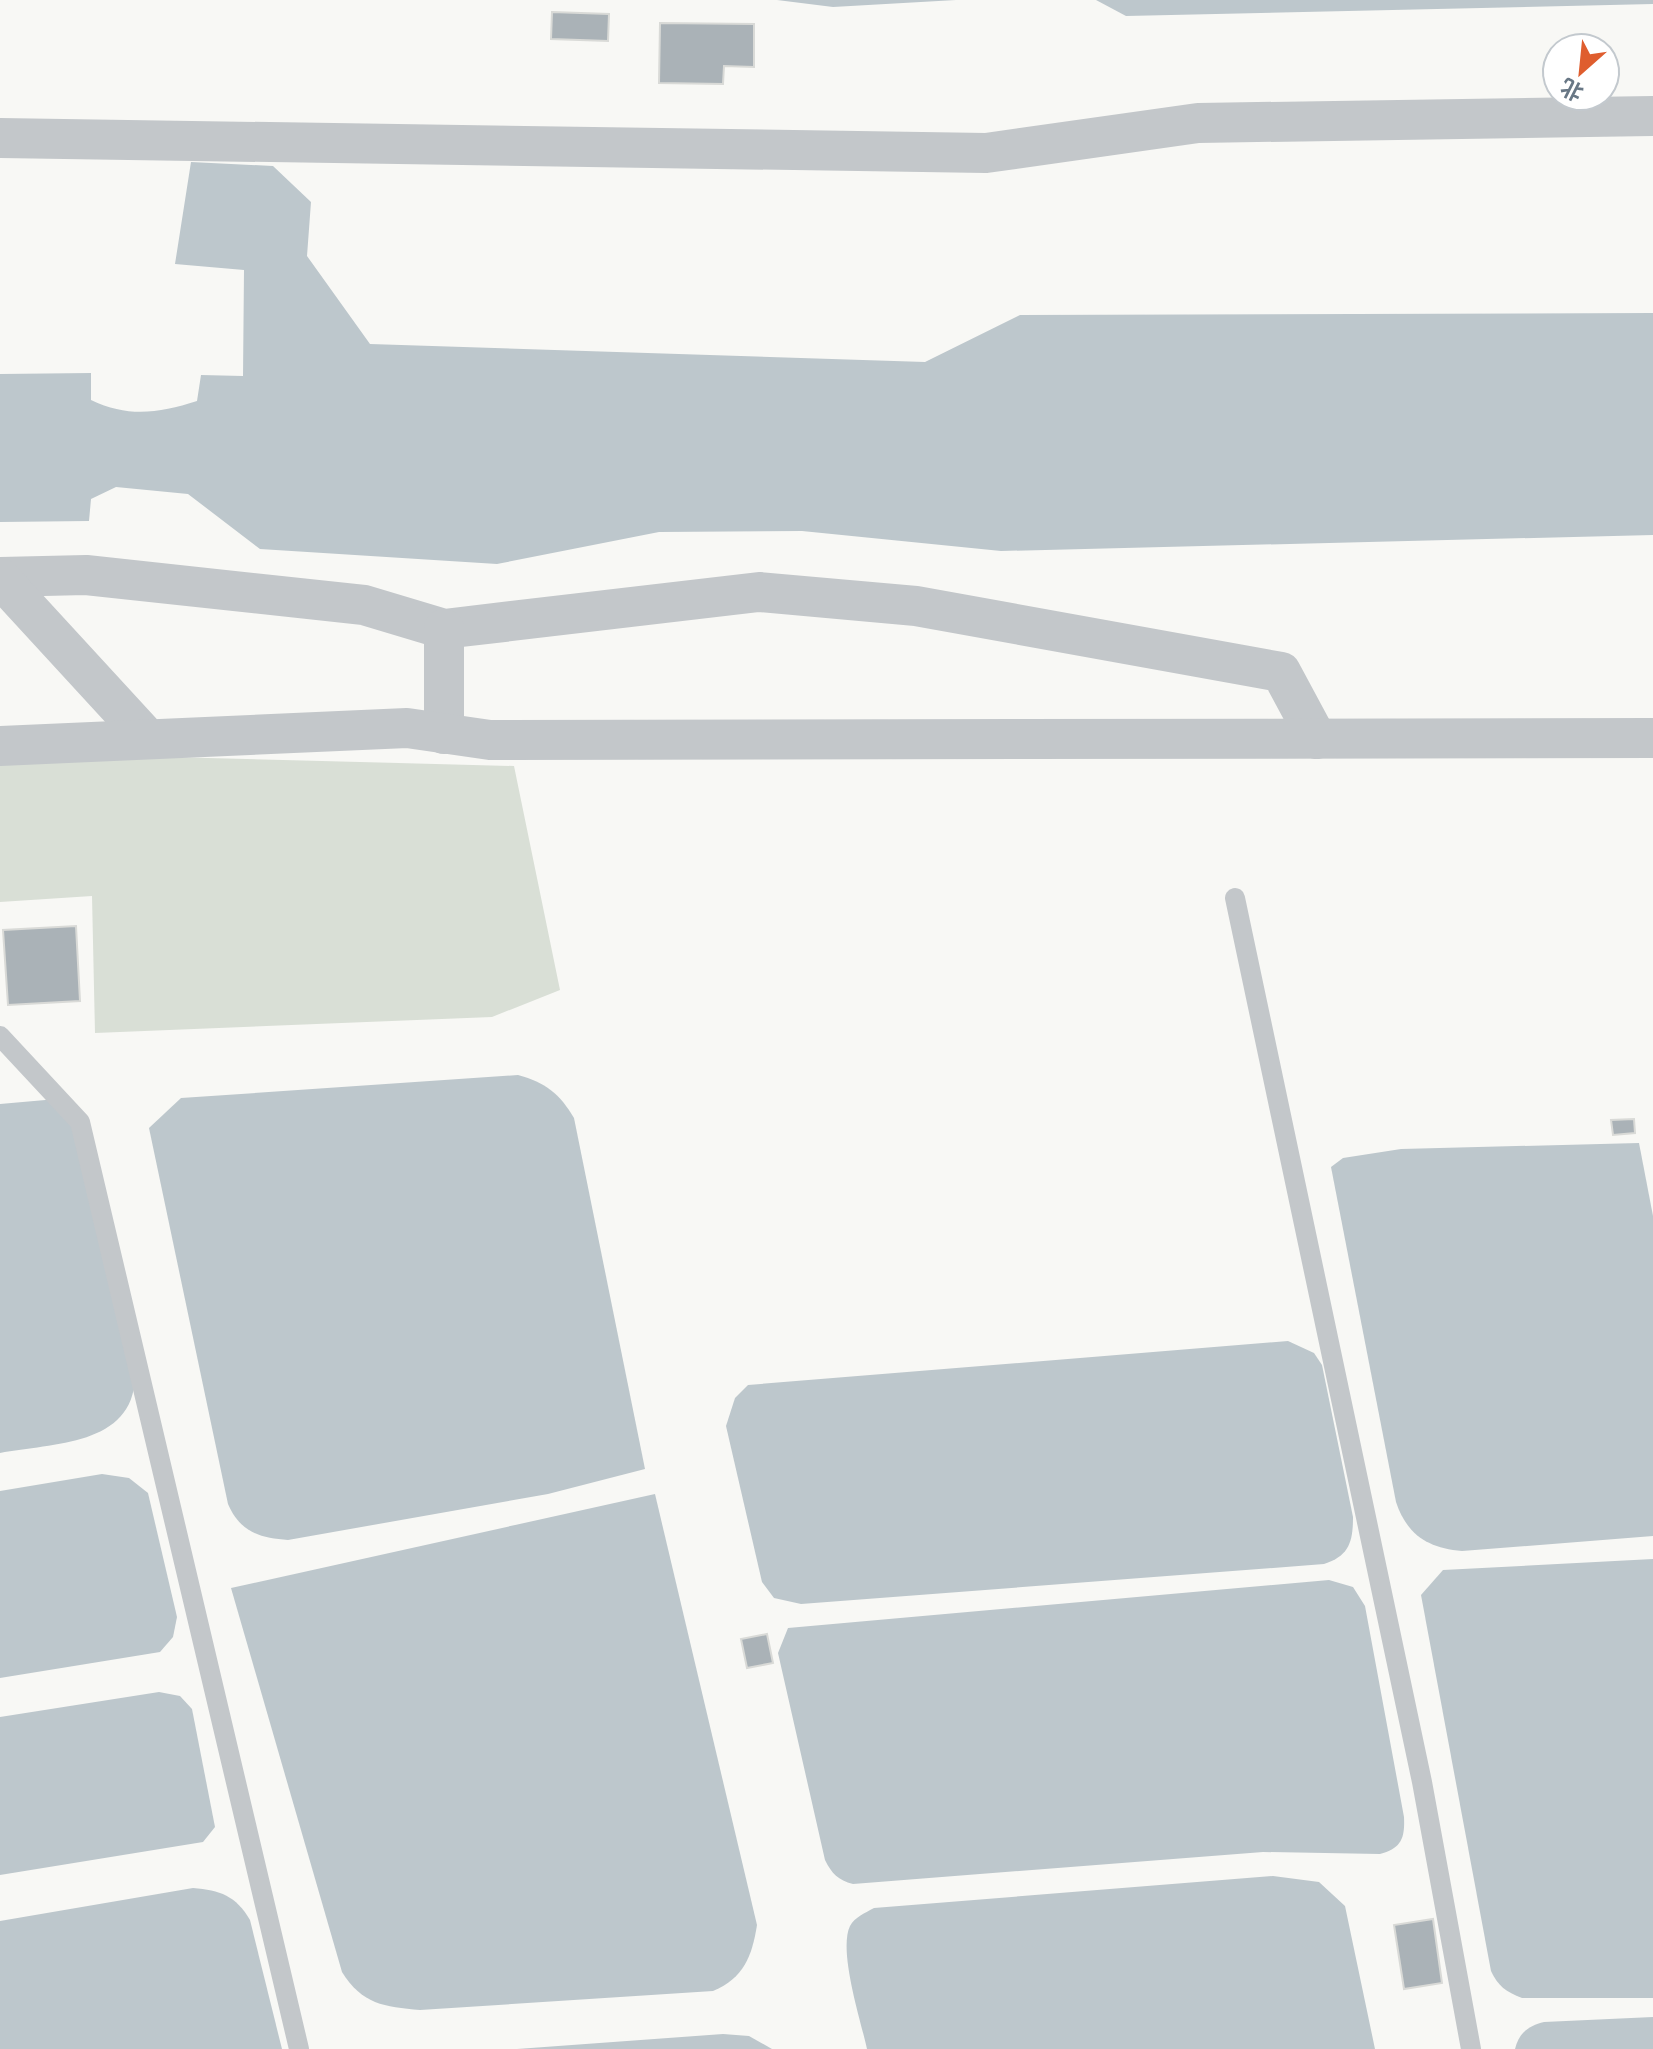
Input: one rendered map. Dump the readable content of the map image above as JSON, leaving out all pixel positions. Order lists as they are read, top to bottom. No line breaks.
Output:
{"north":"bottom left"}
